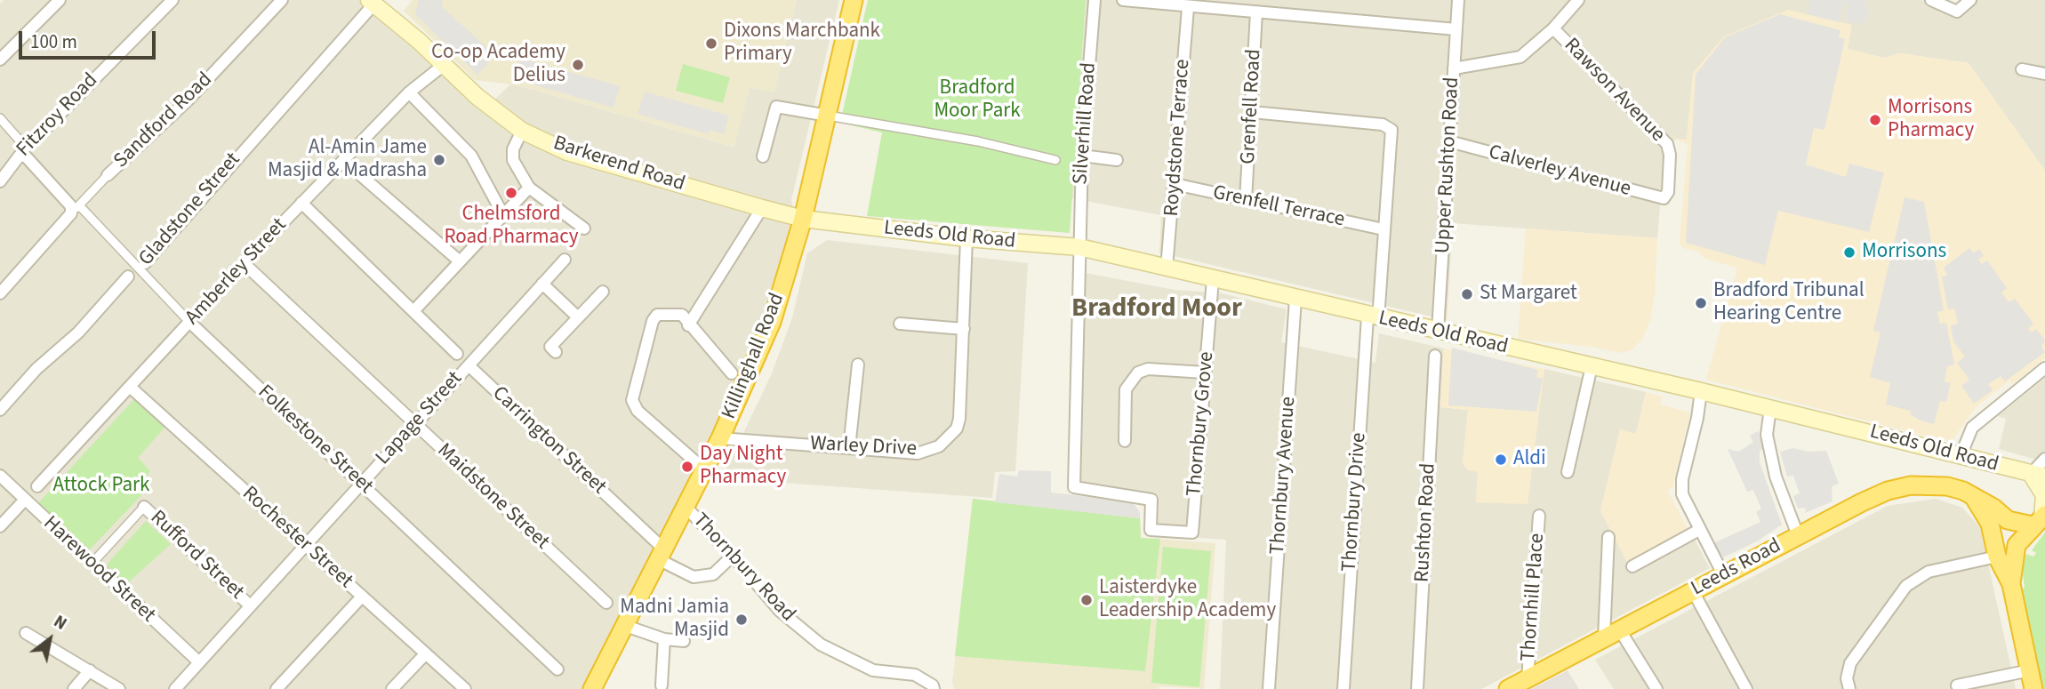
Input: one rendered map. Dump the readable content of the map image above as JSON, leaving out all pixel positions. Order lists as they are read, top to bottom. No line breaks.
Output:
{"streets":{"highway":["Killinghall Road","Leeds Road"],"main road":["Barkerend Road","Leeds Old Road"],"street":["Rawson Avenue","Grenfell Road","Fitzroy Road","Sandford Road","Silverhill Road","Roydstone Terrace","Upper Rushton Road","Calverley Avenue","Grenfell Terrace","Gladstone Street","Amberley Street","Lapage Street","Thornbury Grove","Folkestone Street","Carrington Street","Warley Drive","Thornbury Avenue","Maidstone Street","Thornbury Drive","Rushton Road","Rochester Street","Rufford Street","Thornbury Road","Harewood Street","Thornhill Place"]},"crossings":[["Rawson Avenue","Calverley Avenue"],["Grenfell Road","Grenfell Terrace"],["Grenfell Road","Thornbury Drive"],["Fitzroy Road","Folkestone Street"],["Sandford Road","Folkestone Street"],["Silverhill Road","Leeds Old Road"],["Silverhill Road","Thornbury Grove"],["Roydstone Terrace","Grenfell Terrace"],["Roydstone Terrace","Leeds Old Road"],["Barkerend Road","Gladstone Street"],["Barkerend Road","Leeds Old Road"],["Barkerend Road","Amberley Street"],["Barkerend Road","Killinghall Road"],["Upper Rushton Road","Calverley Avenue"],["Upper Rushton Road","Leeds Old Road"],["Grenfell Terrace","Thornbury Drive"],["Gladstone Street","Folkestone Street"],["Leeds Old Road","Killinghall Road"],["Leeds Old Road","Thornbury Grove"],["Leeds Old Road","Warley Drive"],["Leeds Old Road","Thornbury Avenue"],["Leeds Old Road","Thornbury Drive"],["Amberley Street","Folkestone Street"],["Amberley Street","Carrington Street"],["Amberley Street","Maidstone Street"],["Amberley Street","Rochester Street"],["Killinghall Road","Carrington Street"],["Killinghall Road","Warley Drive"],["Killinghall Road","Thornbury Road"],["Lapage Street","Folkestone Street"],["Lapage Street","Carrington Street"],["Lapage Street","Maidstone Street"],["Lapage Street","Rochester Street"],["Lapage Street","Rufford Street"],["Lapage Street","Harewood Street"],["Carrington Street","Thornbury Road"],["Leeds Road","Thornhill Place"]],"districts":["Bradford Moor"],"parks":["Bradford Moor Park","Attock Park"],"places":["Dixons Marchbank Primary","Co-op Academy Delius","Morrisons Pharmacy","Al-Amin Jame Masjid & Madrasha","Chelmsford Road Pharmacy","Morrisons","St Margaret","Bradford Tribunal Hearing Centre","Aldi","Day Night Pharmacy","Laisterdyke Leadership Academy","Madni Jamia Masjid"],"scale_bar":"100 m","north":"top right"}
